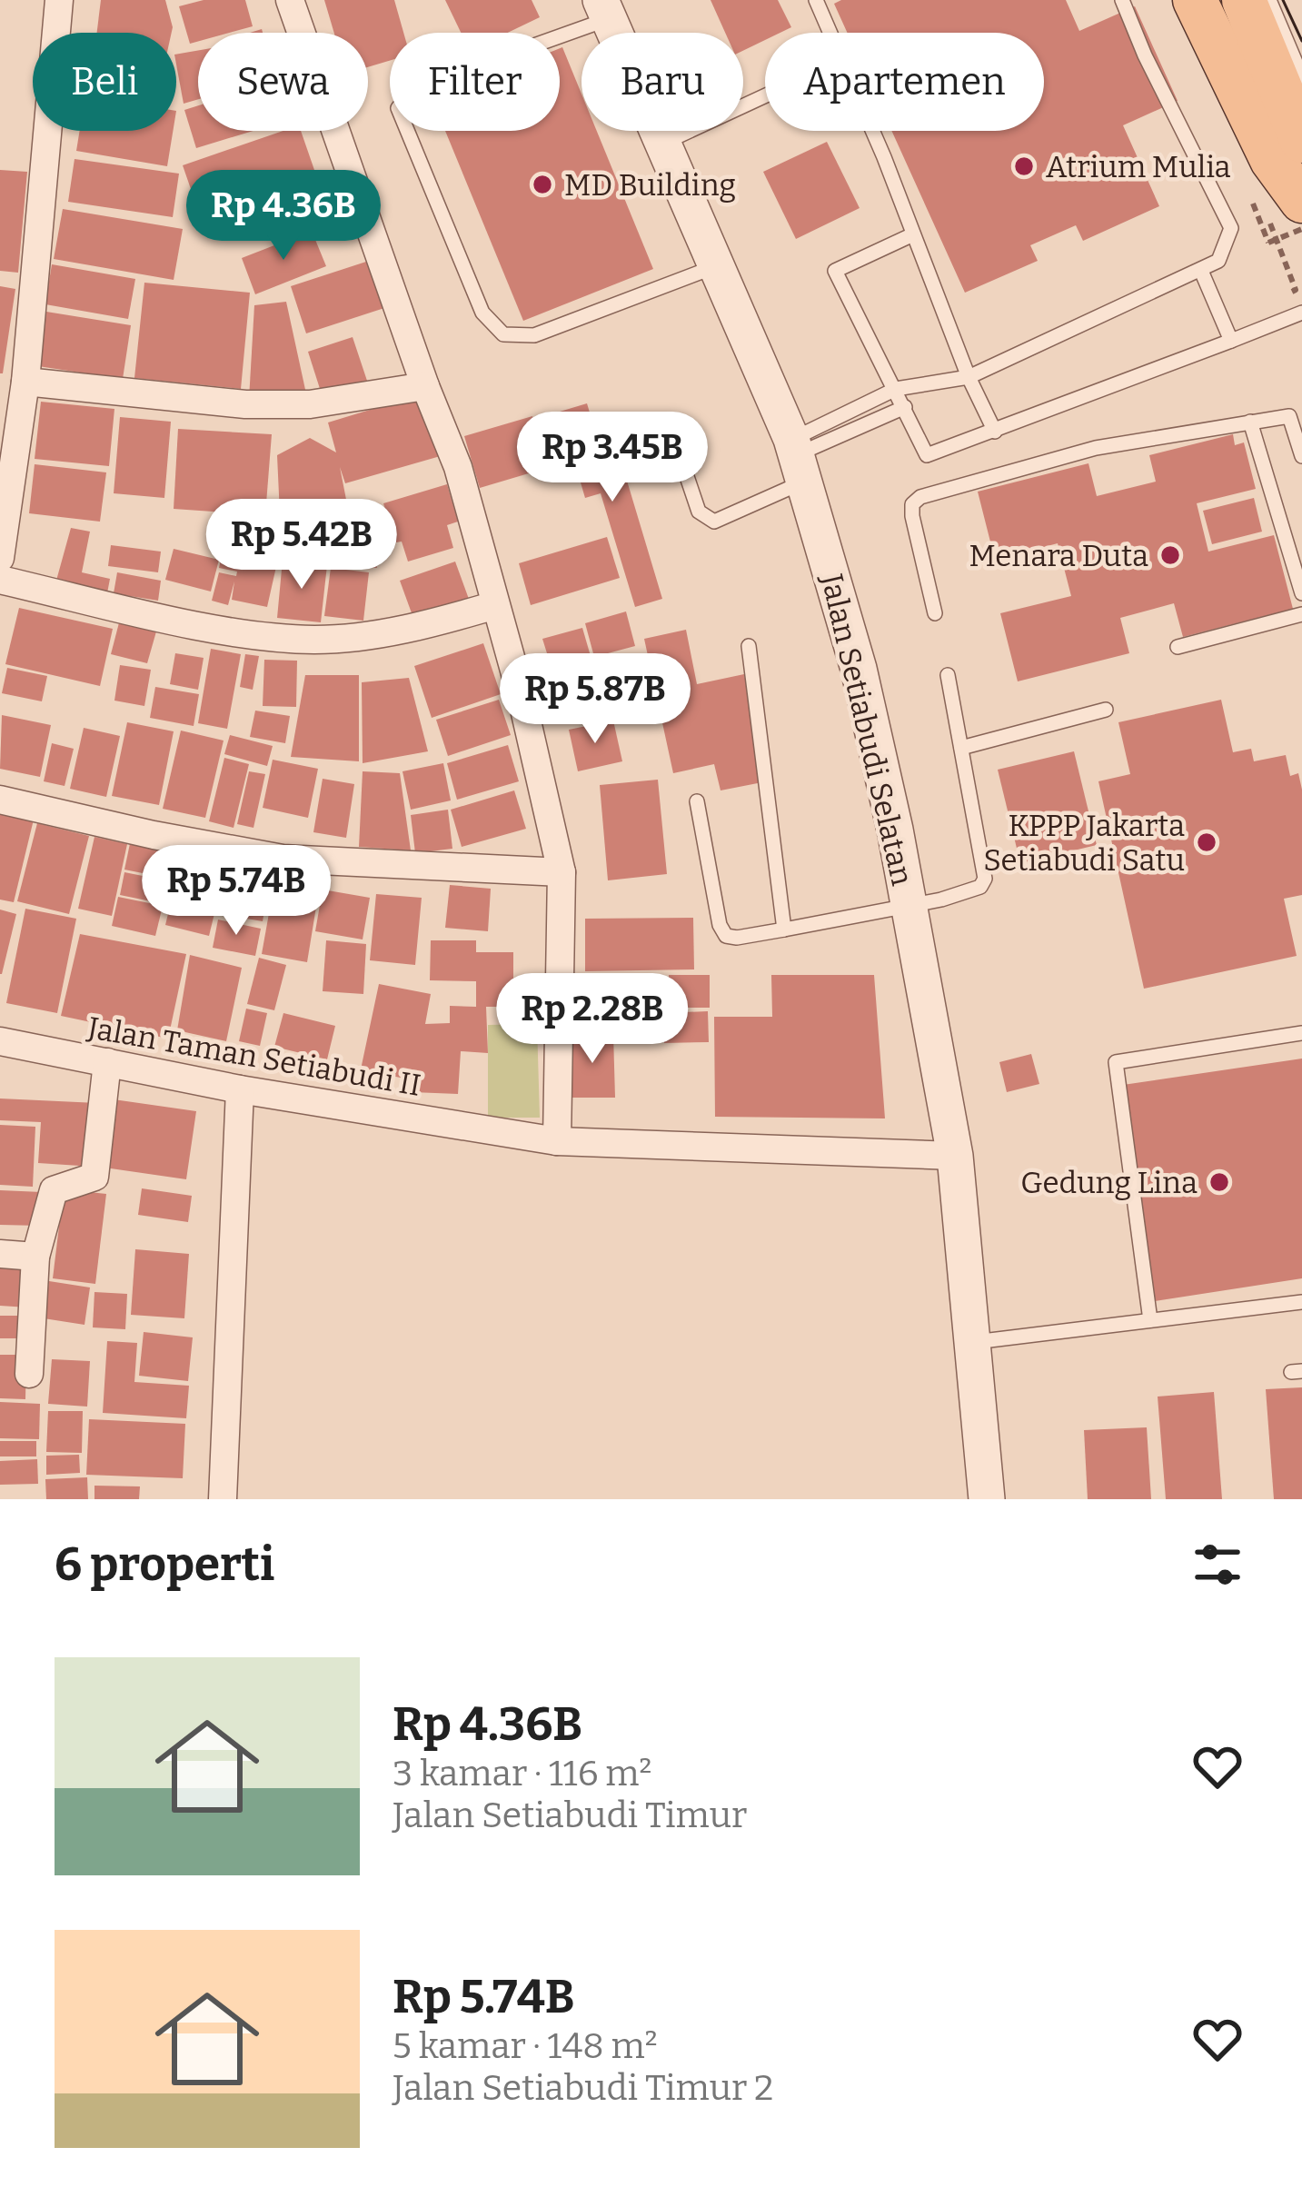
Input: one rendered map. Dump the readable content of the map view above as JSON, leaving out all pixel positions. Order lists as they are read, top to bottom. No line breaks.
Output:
{"streets":{"street":["Jalan Setiabudi Selatan","Jalan Taman Setiabudi II"]},"crossings":[["Jalan Setiabudi Selatan","Jalan Taman Setiabudi II"]],"places":["Atrium Mulia","MD Building","Menara Duta","KPPP Jakarta Setiabudi Satu","Gedung Lina"],"page":{"chip":["Beli","Sewa","Filter","Baru","Apartemen"],"price":["Rp 4.36B","Rp 3.45B","Rp 5.42B","Rp 5.87B","Rp 5.74B","Rp 2.28B"],"heading":"6 properti","list":[{"name":"Rp 4.36B","note":"3 kamar · 116 m² · Jalan Setiabudi Timur"},{"name":"Rp 5.74B","note":"5 kamar · 148 m² · Jalan Setiabudi Timur 2"}]}}
